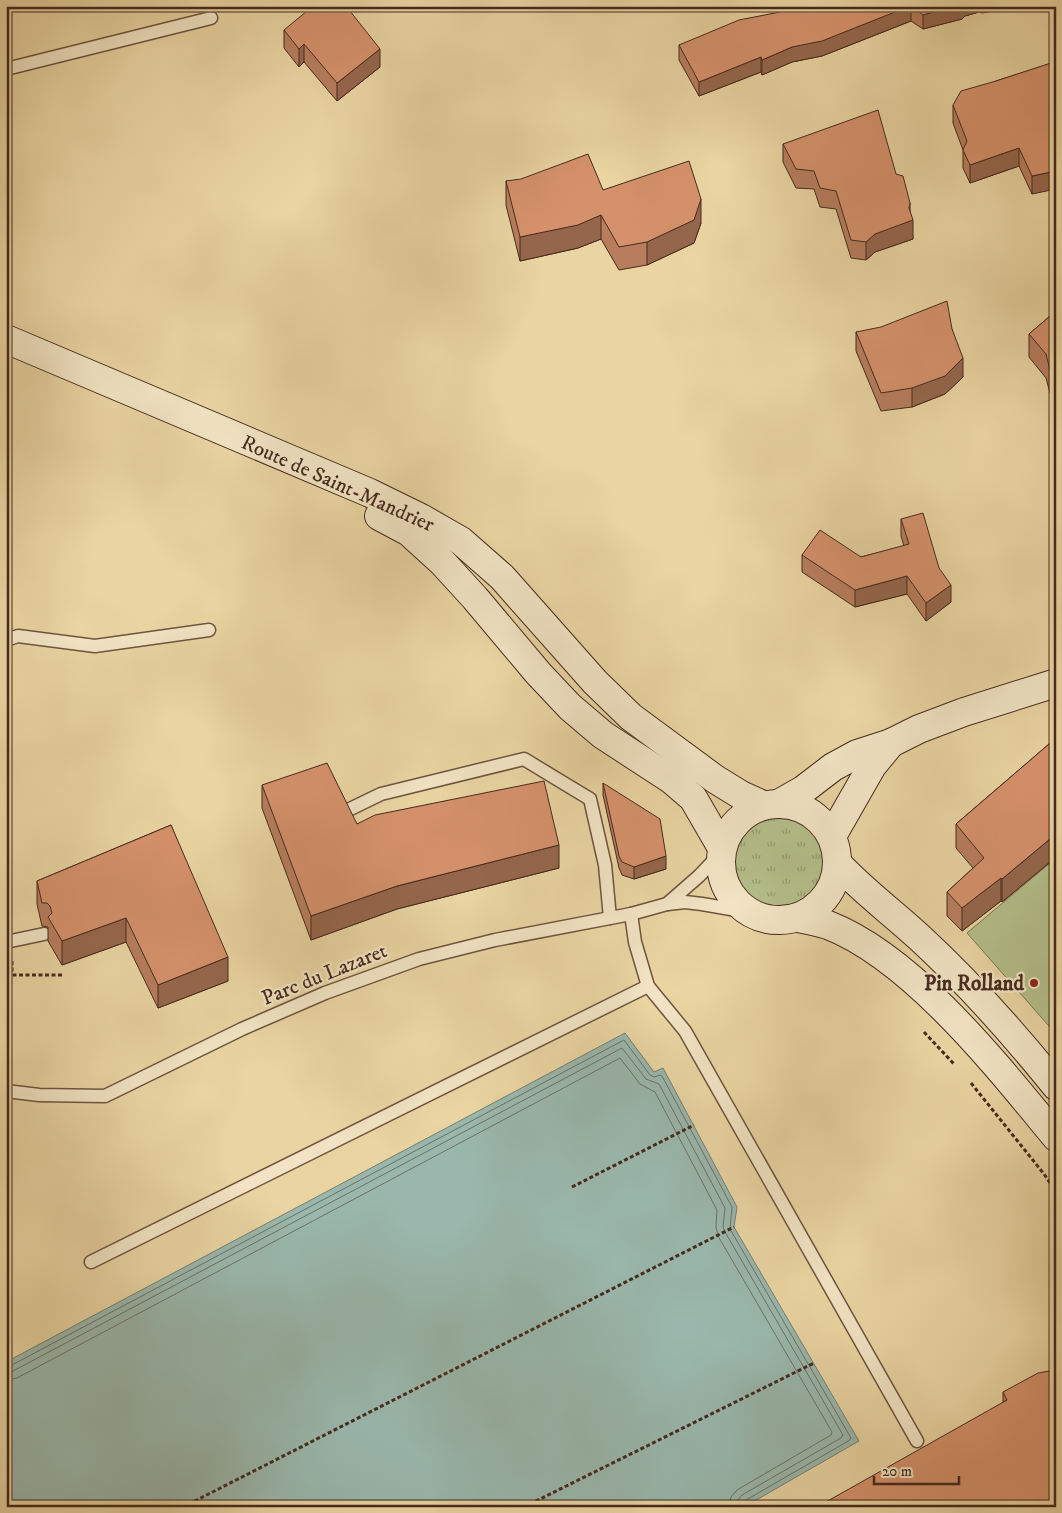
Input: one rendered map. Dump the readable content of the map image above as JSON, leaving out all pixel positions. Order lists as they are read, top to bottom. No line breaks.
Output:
{"streets":{"main road":["Route de Saint-Mandrier"],"lane":["Parc du Lazaret"]},"crossings":[["Route de Saint-Mandrier","Parc du Lazaret"]],"places":["Pin Rolland"],"scale_bar":"20 m"}
